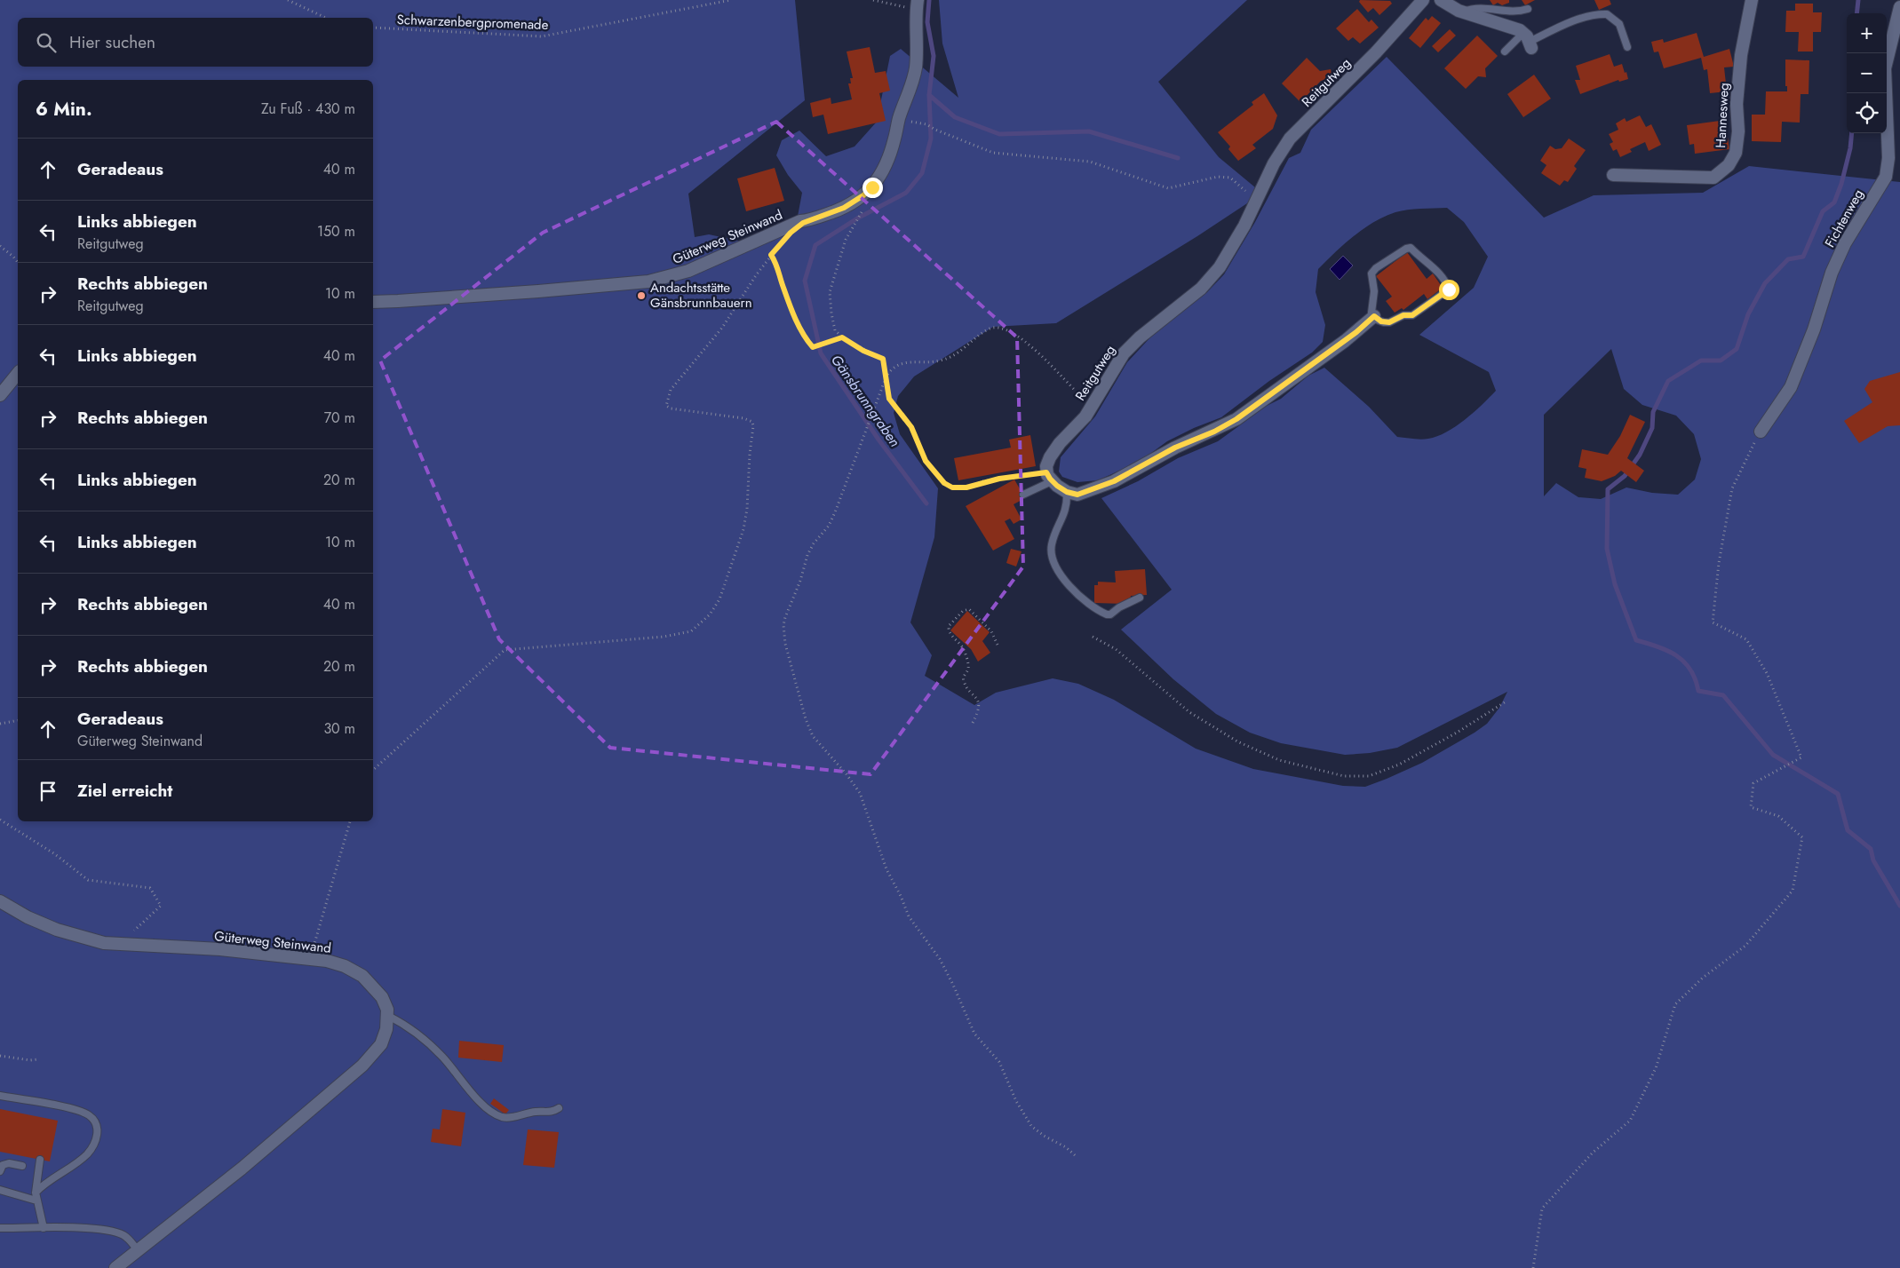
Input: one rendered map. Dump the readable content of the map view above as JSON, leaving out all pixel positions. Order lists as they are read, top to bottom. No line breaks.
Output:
{"streets":{"street":["Reitgutweg","Hannesweg","Fichtenweg","Güterweg Steinwand"],"path":["Schwarzenbergpromenade"]},"water":["Gänsbrunngraben"],"places":["Andachtsstätte Gänsbrunnbauern"],"page":{"map_buttons":["+","−"],"search":"Hier suchen","heading":["6 Min.","Zu Fuß · 430 m"],"list":[["Geradeaus","40 m"],["Links abbiegen","Reitgutweg","150 m"],["Rechts abbiegen","Reitgutweg","10 m"],["Links abbiegen","40 m"],["Rechts abbiegen","70 m"],["Links abbiegen","20 m"],["Links abbiegen","10 m"],["Rechts abbiegen","40 m"],["Rechts abbiegen","20 m"],["Geradeaus","Güterweg Steinwand","30 m"],"Ziel erreicht"]}}
